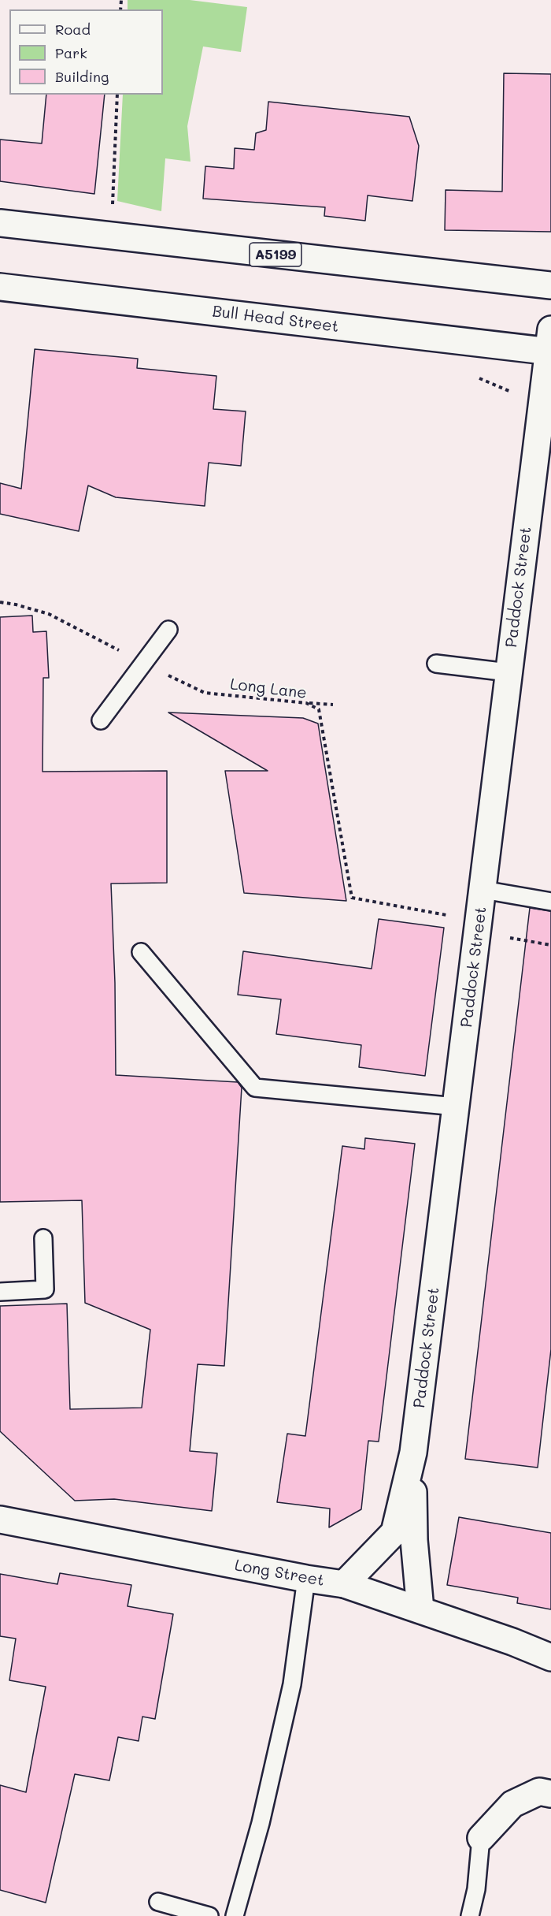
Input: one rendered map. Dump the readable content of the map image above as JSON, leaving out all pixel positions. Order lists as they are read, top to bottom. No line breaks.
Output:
{"streets":{"street":["A5199","Bull Head Street","Paddock Street","Long Street"],"path":["Long Lane"]},"crossings":[["Bull Head Street","Paddock Street"],["Paddock Street","Long Lane"],["Paddock Street","Long Street"]],"legend":["Road","Park","Building"]}
